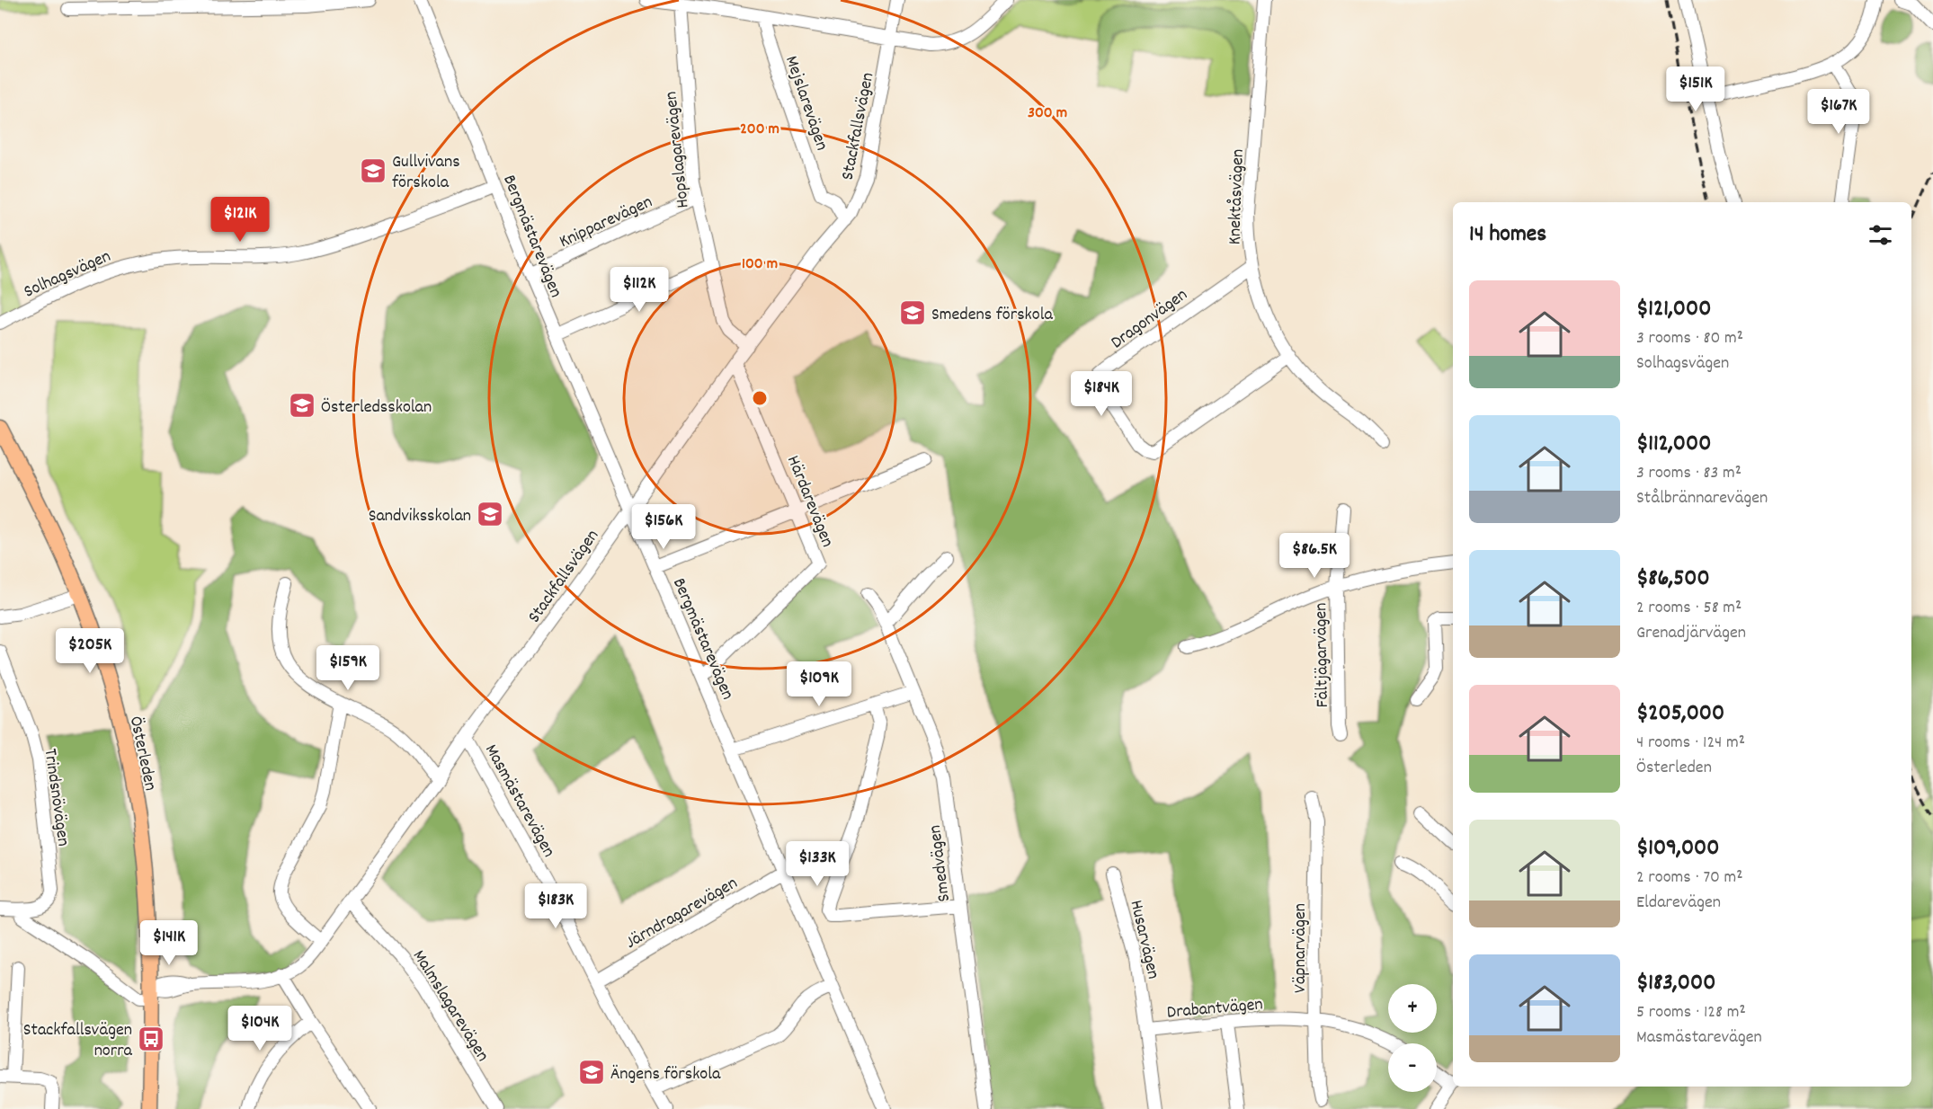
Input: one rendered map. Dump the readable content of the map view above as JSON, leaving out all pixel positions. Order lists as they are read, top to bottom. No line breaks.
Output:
{"streets":{"main road":["Österleden"],"street":["Mejslarevägen","Stackfallsvägen","Hopslagarevägen","Knektåsvägen","Knipparevägen","Bergmästarevägen","Solhagsvägen","Dragonvägen","Härdarevägen","Fältjägarvägen","Trindsnövägen","Masmästarevägen","Smedvägen","Järndragarevägen","Husarvägen","Väpnarvägen","Malmslagarevägen","Drabantvägen"]},"crossings":[["Mejslarevägen","Stackfallsvägen"],["Stackfallsvägen","Hopslagarevägen"],["Stackfallsvägen","Bergmästarevägen"],["Stackfallsvägen","Härdarevägen"],["Stackfallsvägen","Österleden"],["Stackfallsvägen","Masmästarevägen"],["Stackfallsvägen","Malmslagarevägen"],["Hopslagarevägen","Knipparevägen"],["Knektåsvägen","Dragonvägen"],["Knipparevägen","Bergmästarevägen"],["Bergmästarevägen","Solhagsvägen"],["Bergmästarevägen","Härdarevägen"],["Bergmästarevägen","Järndragarevägen"],["Masmästarevägen","Järndragarevägen"],["Husarvägen","Drabantvägen"],["Väpnarvägen","Drabantvägen"]],"places":{"school or university":["Gullvivans förskola","Smedens förskola","Österledsskolan","Sandviksskolan","Ängens förskola"],"bus stop":["Stackfallsvägen norra"]},"page":{"price":["$151K","$167K","$121K","$112K","$184K","$156K","$86.5K","$205K","$159K","$109K","$133K","$183K","$141K","$104K"],"heading":"14 homes","list":[{"name":"$121,000","note":"3 rooms · 80 m² · Solhagsvägen"},{"name":"$112,000","note":"3 rooms · 83 m² · Stålbrännarevägen"},{"name":"$86,500","note":"2 rooms · 58 m² · Grenadjärvägen"},{"name":"$205,000","note":"4 rooms · 124 m² · Österleden"},{"name":"$109,000","note":"2 rooms · 70 m² · Eldarevägen"},{"name":"$183,000","note":"5 rooms · 128 m² · Masmästarevägen"}],"map_buttons":["+","−"]},"rings":["300 m","200 m","100 m"]}
